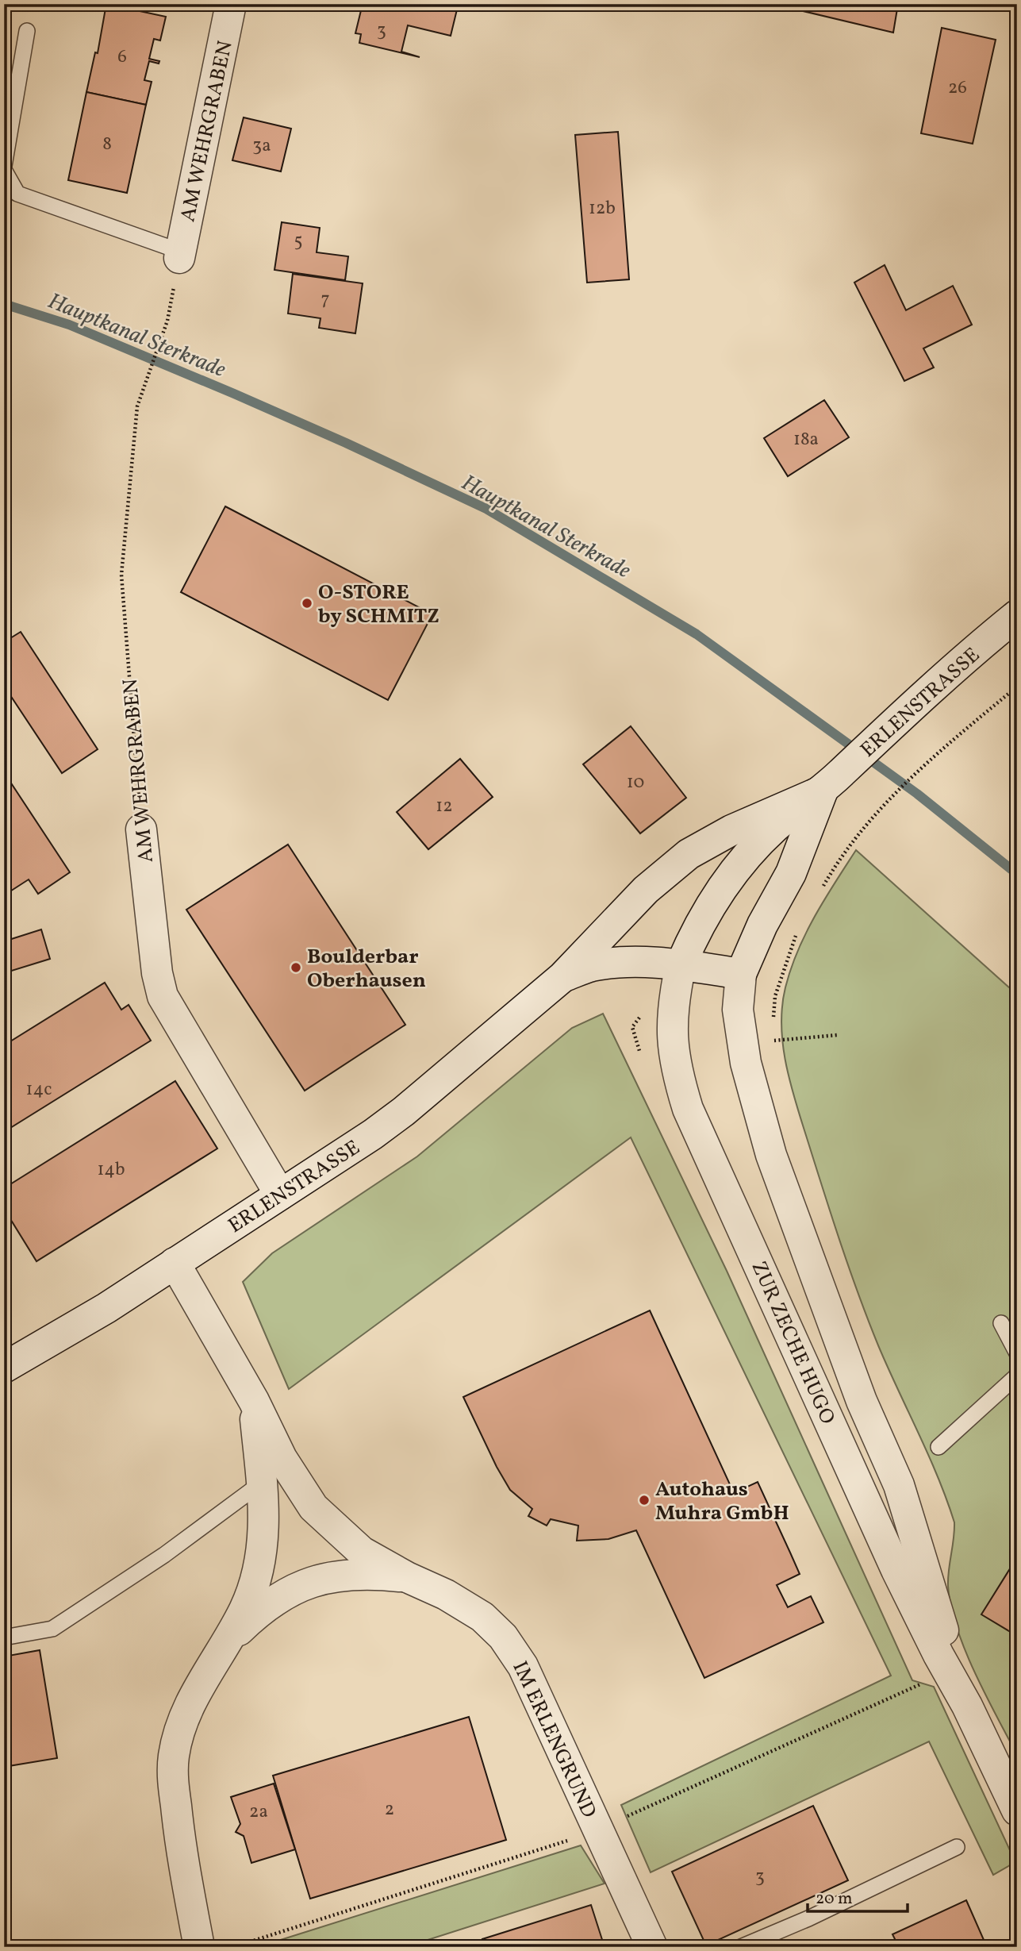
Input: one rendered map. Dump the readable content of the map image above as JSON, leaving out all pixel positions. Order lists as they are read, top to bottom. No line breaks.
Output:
{"streets":{"street":["AM WEHRGRABEN","ERLENSTRASSE","ZUR ZECHE HUGO","IM ERLENGRUND"]},"crossings":[["AM WEHRGRABEN","ERLENSTRASSE"],["ERLENSTRASSE","ZUR ZECHE HUGO"],["ERLENSTRASSE","IM ERLENGRUND"]],"water":["Hauptkanal Sterkrade"],"places":["O-STORE by SCHMITZ","Boulderbar Oberhausen","Autohaus Muhra GmbH"],"house_numbers":["3","6","26","8","3a","12b","5","7","18a","10","12","14c","14b","2","2a","3"],"scale_bar":"20 m"}
